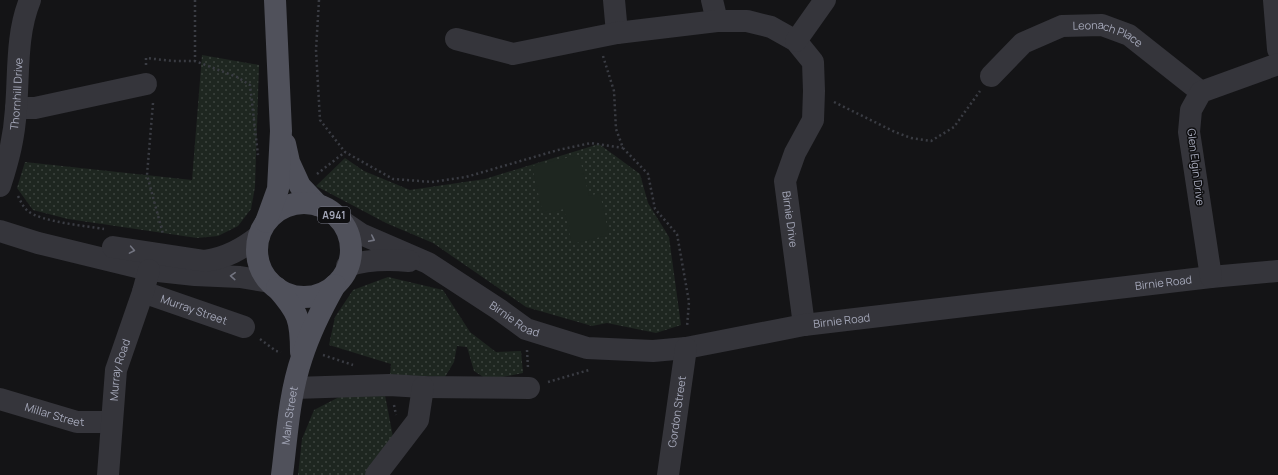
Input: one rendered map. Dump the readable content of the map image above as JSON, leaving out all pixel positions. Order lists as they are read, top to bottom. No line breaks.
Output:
{"streets":{"main road":["A941","Main Street"],"street":["Leonach Place","Thornhill Drive","Glen Elgin Drive","Birnie Drive","Birnie Road","Murray Street","Murray Road","Gordon Street","Millar Street"]},"crossings":[["Leonach Place","Glen Elgin Drive"],["Glen Elgin Drive","Birnie Road"],["A941","Birnie Road"],["A941","Main Street"],["Birnie Drive","Birnie Road"],["Birnie Road","Gordon Street"],["Birnie Road","Main Street"],["Murray Street","Murray Road"],["Murray Road","Millar Street"]]}
